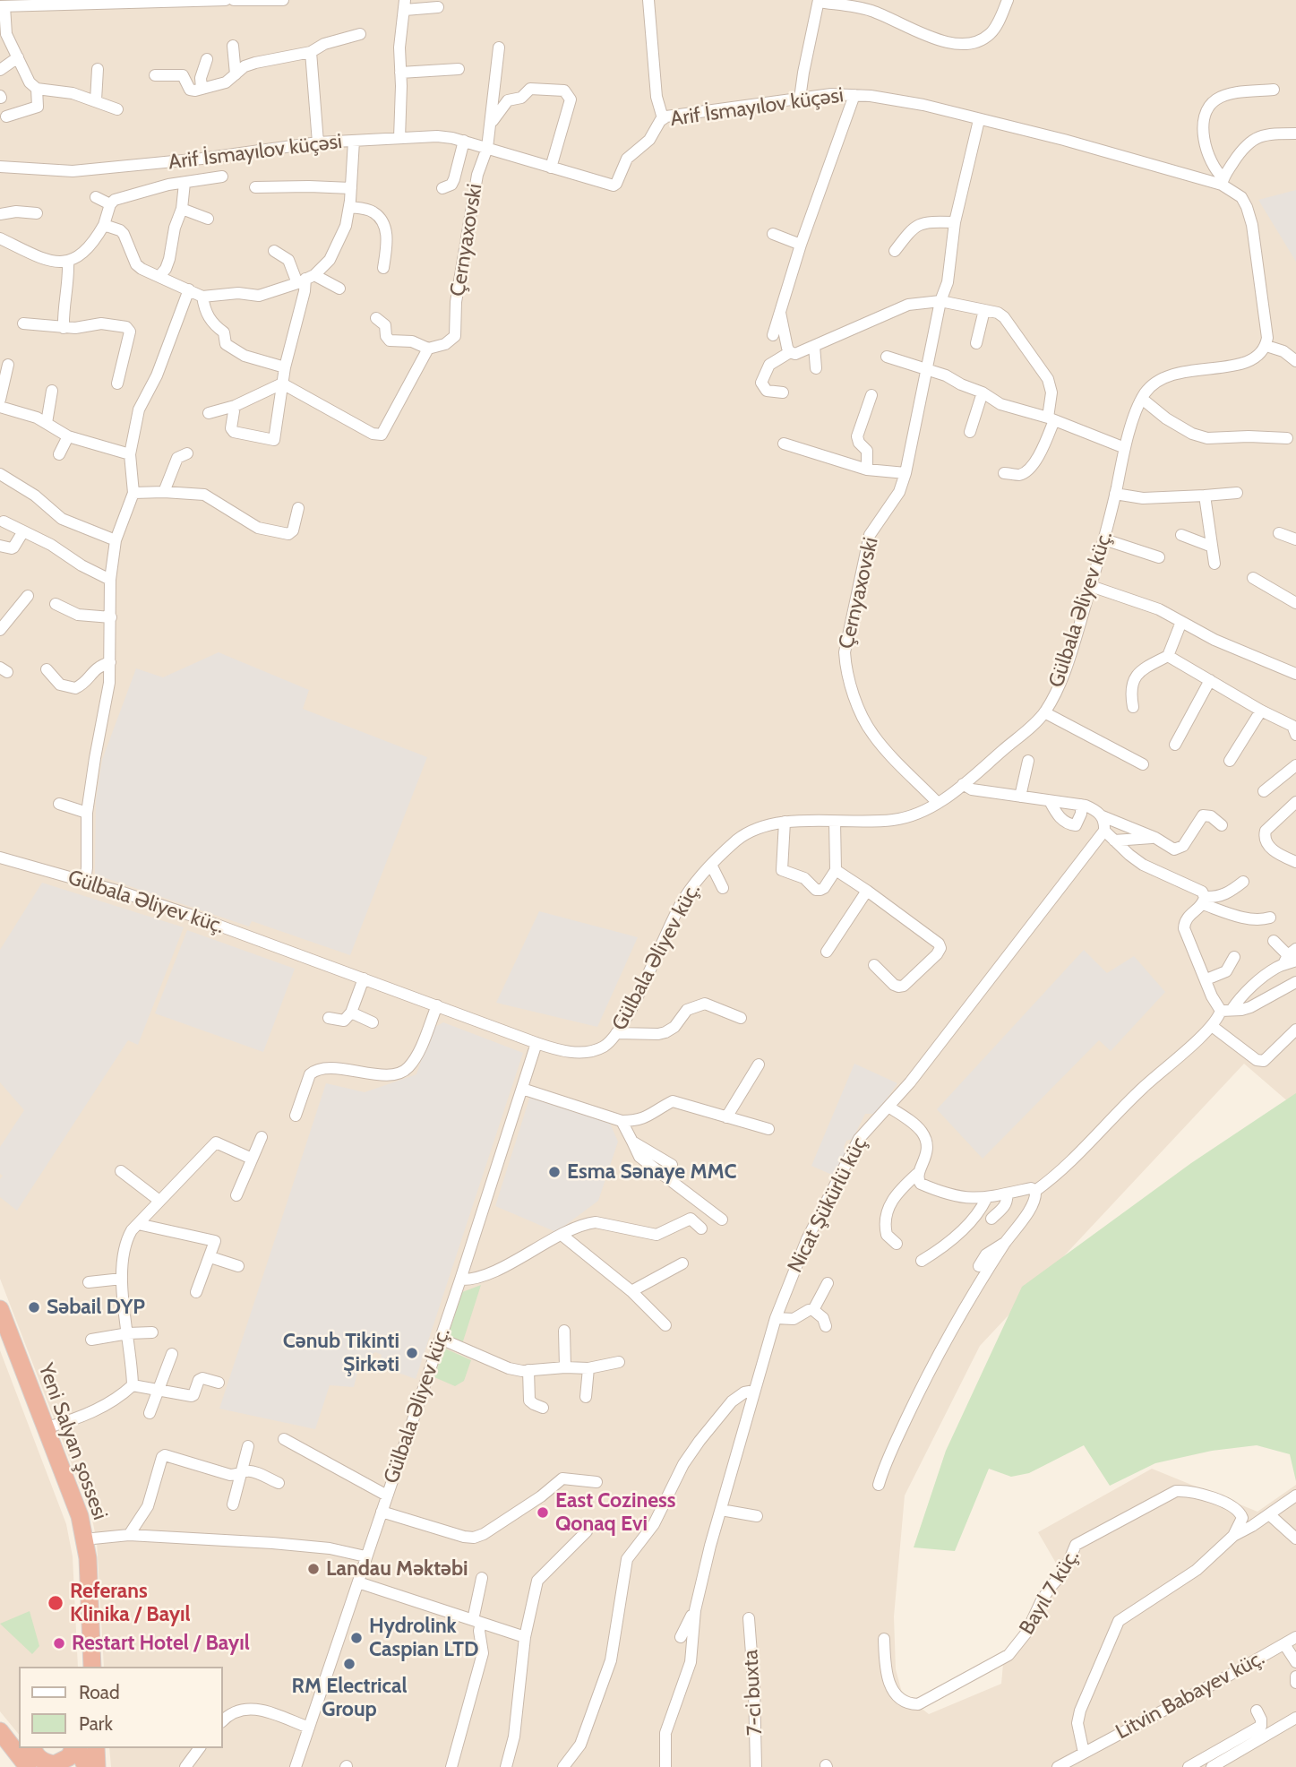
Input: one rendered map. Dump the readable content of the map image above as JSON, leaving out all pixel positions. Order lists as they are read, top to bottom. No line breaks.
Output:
{"streets":{"highway":["Yeni Salyan şossesi"],"street":["Arif İsmayılov küçəsi","Çernyaxovski","Gülbala Əliyev küç.","Nicat Şükürlü küç","Bayıl 7 küç.","7-ci buxta","Litvin Babayev küç."]},"crossings":[["Arif İsmayılov küçəsi","Çernyaxovski"],["Arif İsmayılov küçəsi","Gülbala Əliyev küç."],["Çernyaxovski","Gülbala Əliyev küç."]],"places":["Esma Sənaye MMC","Səbail DYP","Cənub Tikinti Şirkəti","East Coziness Qonaq Evi","Landau Məktəbi","Referans Klinika / Bayıl","Hydrolink Caspian LTD","Restart Hotel / Bayıl","RM Electrical Group"],"legend":["Road","Park"]}
